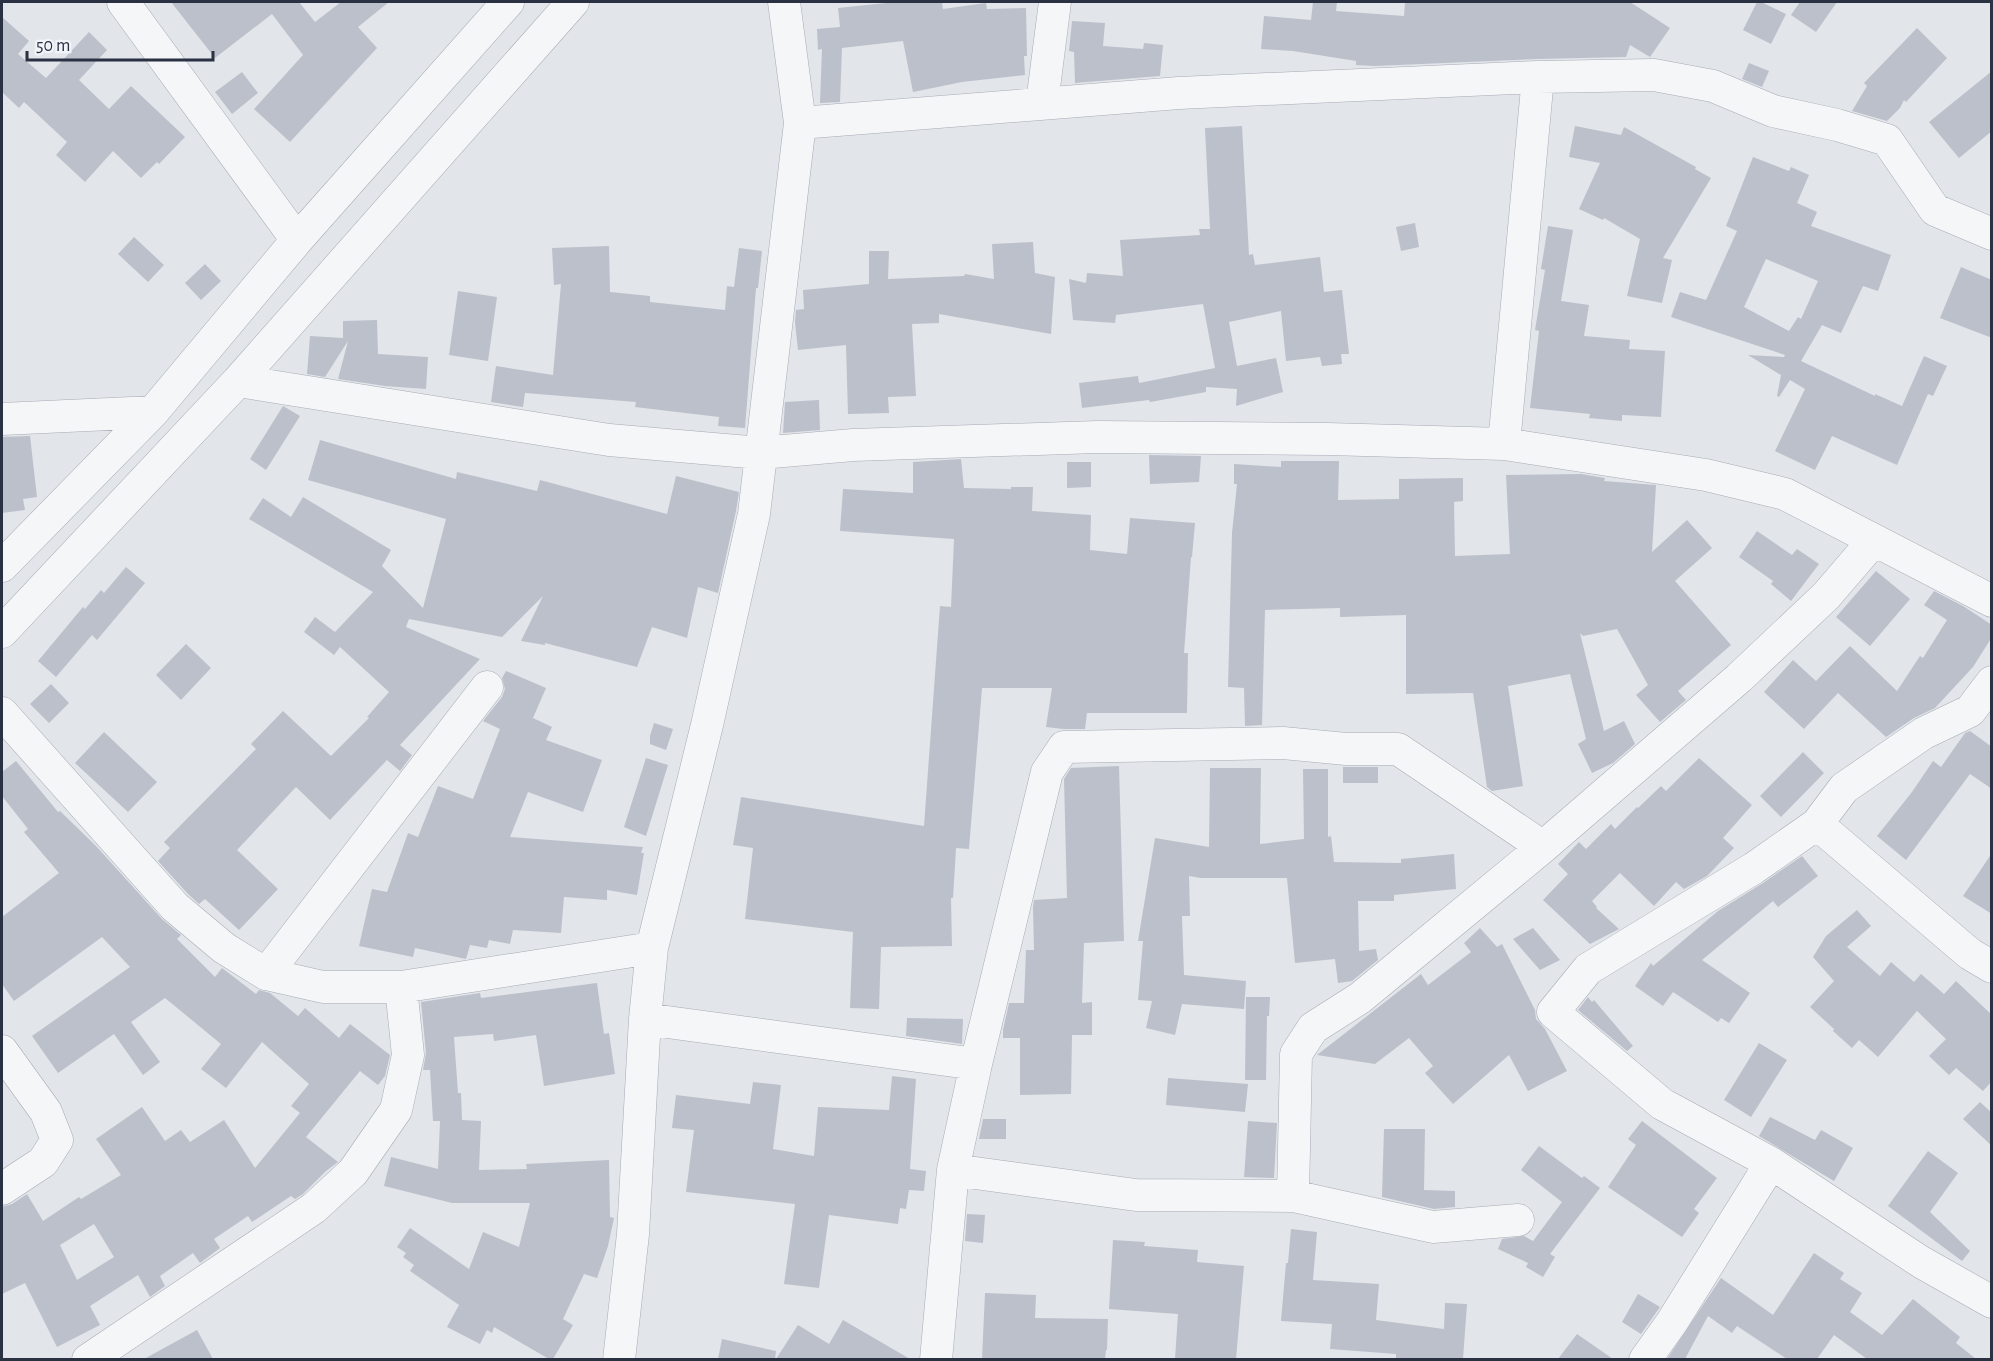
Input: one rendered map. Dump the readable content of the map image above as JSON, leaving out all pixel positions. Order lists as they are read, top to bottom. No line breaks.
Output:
{"scale_bar":"50 m"}
